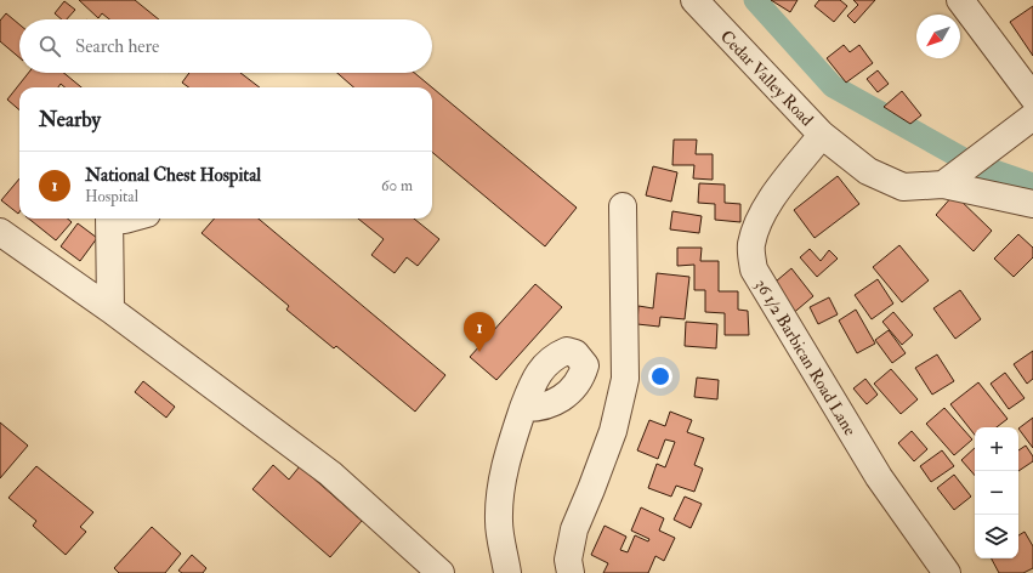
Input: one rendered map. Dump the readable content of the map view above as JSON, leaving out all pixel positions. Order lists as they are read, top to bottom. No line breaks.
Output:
{"streets":{"street":["Cedar Valley Road","36 1/2 Barbican Road Lane"]},"crossings":[["Cedar Valley Road","36 1/2 Barbican Road Lane"]],"north":"bottom left","page":{"search":"Search here","heading":"Nearby","list":[{"mark":"1","name":"National Chest Hospital","note":"Hospital","value":"60 m"}],"pins":"1","map_buttons":["+","−"]}}
